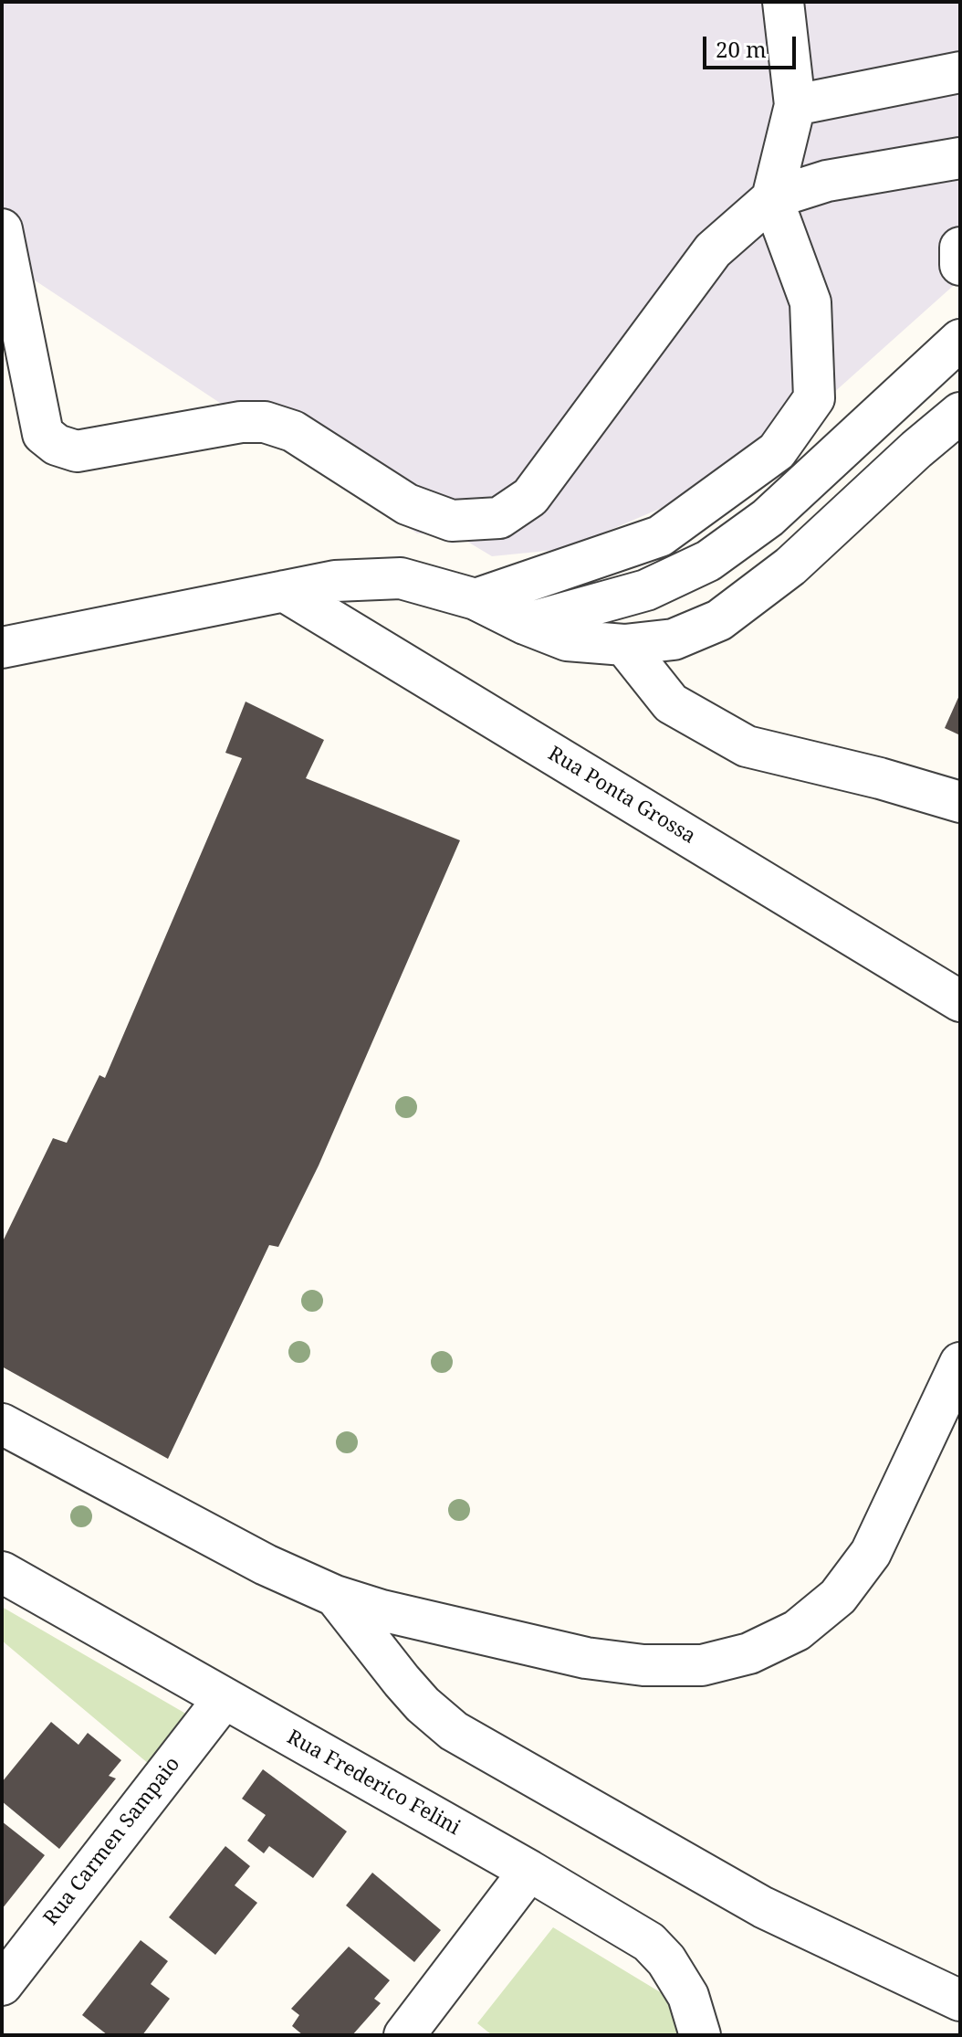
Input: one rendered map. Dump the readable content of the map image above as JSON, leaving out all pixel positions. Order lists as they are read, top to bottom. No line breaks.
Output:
{"streets":{"street":["Rua Ponta Grossa","Rua Frederico Felini","Rua Carmen Sampaio"]},"crossings":[["Rua Frederico Felini","Rua Carmen Sampaio"]],"scale_bar":"20 m"}
